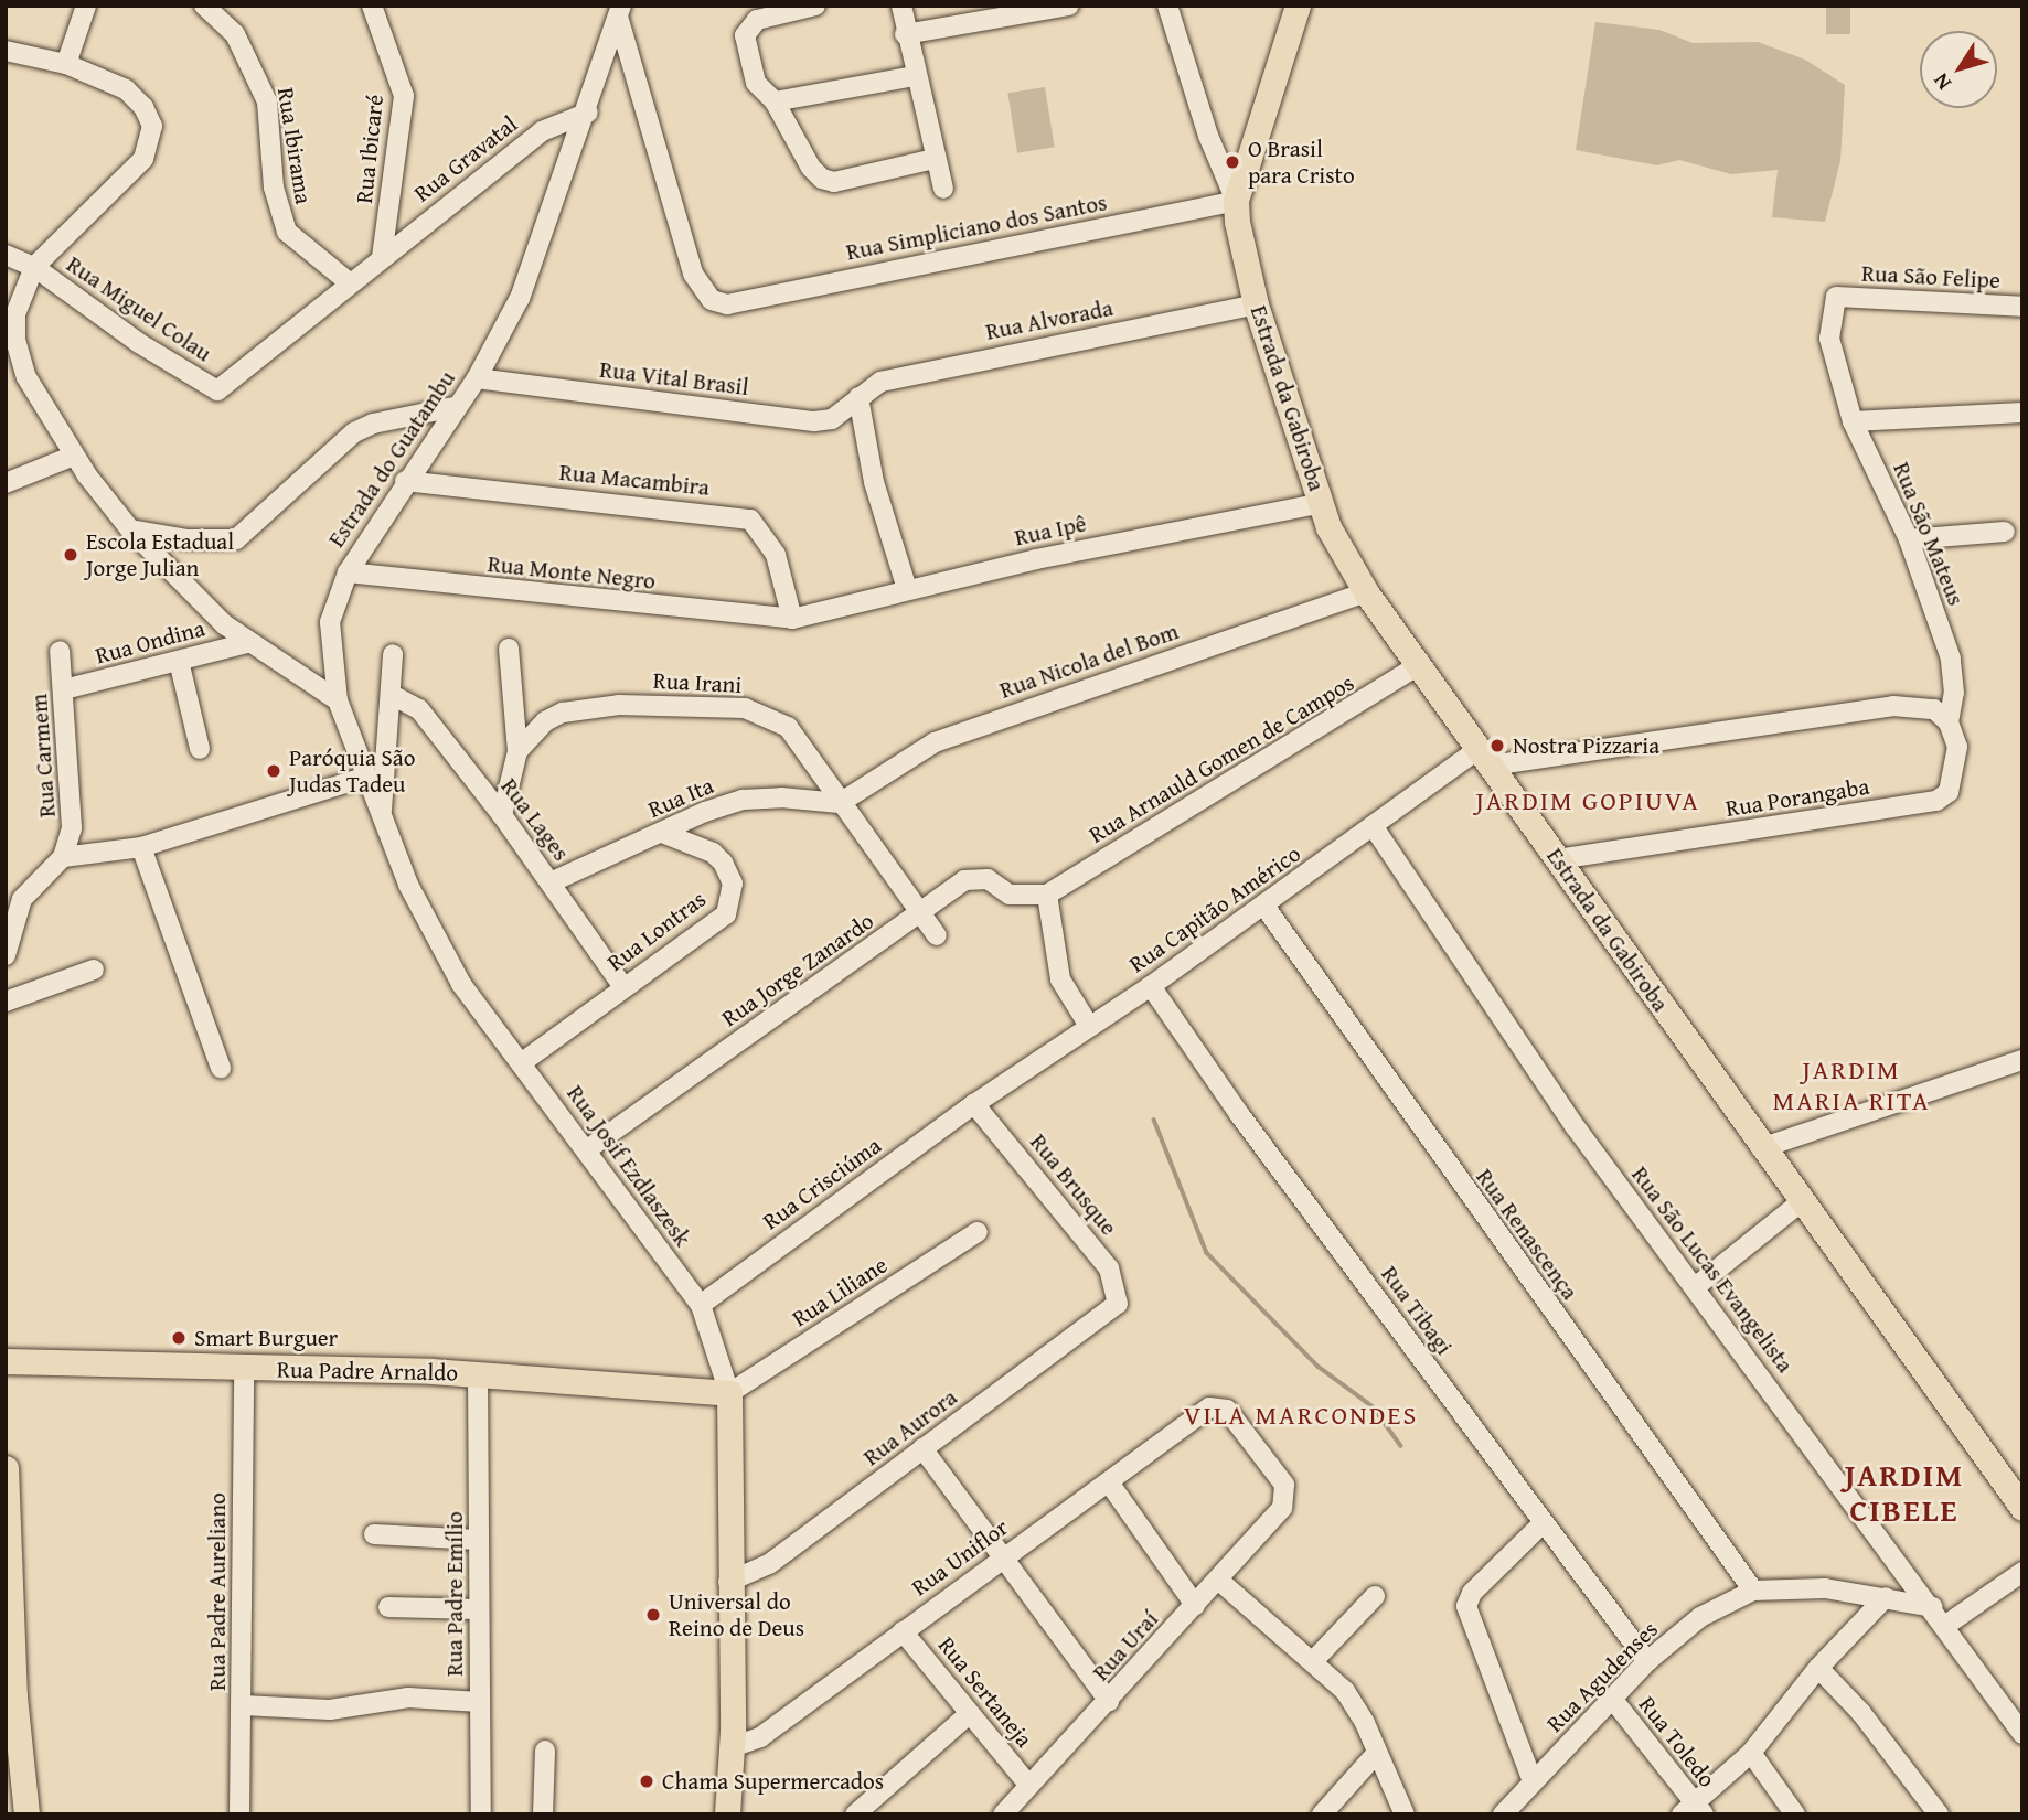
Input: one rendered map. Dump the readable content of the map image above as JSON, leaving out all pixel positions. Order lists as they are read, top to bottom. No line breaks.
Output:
{"streets":{"main road":["Estrada da Gabiroba","Rua Padre Arnaldo"],"street":["Rua Ibirama","Rua Ibicaré","Rua Gravatal","Rua Simpliciano dos Santos","Rua São Felipe","Rua Miguel Colau","Rua Alvorada","Rua Vital Brasil","Estrada do Guatambu","Rua Macambira","Rua Ipê","Rua São Mateus","Rua Monte Negro","Rua Ondina","Rua Nicola del Bom","Rua Irani","Rua Carmem","Rua Arnauld Gomen de Campos","Rua Ita","Rua Porangaba","Rua Lages","Rua Capitão Américo","Rua Lontras","Rua Jorge Zanardo","Rua Josif Ezdlaszesk","Rua Crisciúma","Rua Brusque","Rua Renascença","Rua São Lucas Evangelista","Rua Liliane","Rua Tibagi","Rua Aurora","Rua Uniflor","Rua Padre Aureliano","Rua Padre Emílio","Rua Uraí","Rua Agudenses","Rua Sertaneja","Rua Toledo"]},"crossings":[["Rua Ibirama","Rua Gravatal"],["Rua Ibicaré","Rua Gravatal"],["Rua Gravatal","Rua Miguel Colau"],["Rua Gravatal","Estrada do Guatambu"],["Rua Simpliciano dos Santos","Estrada da Gabiroba"],["Rua Simpliciano dos Santos","Estrada do Guatambu"],["Rua São Felipe","Rua São Mateus"],["Rua Alvorada","Rua Vital Brasil"],["Rua Alvorada","Estrada da Gabiroba"],["Rua Vital Brasil","Estrada do Guatambu"],["Estrada da Gabiroba","Rua Ipê"],["Estrada da Gabiroba","Rua Nicola del Bom"],["Estrada da Gabiroba","Rua Arnauld Gomen de Campos"],["Estrada da Gabiroba","Rua Porangaba"],["Estrada da Gabiroba","Rua Capitão Américo"],["Estrada do Guatambu","Rua Macambira"],["Estrada do Guatambu","Rua Monte Negro"],["Estrada do Guatambu","Rua Josif Ezdlaszesk"],["Rua Macambira","Rua Ipê"],["Rua Macambira","Rua Monte Negro"],["Rua Ipê","Rua Monte Negro"],["Rua São Mateus","Rua Porangaba"],["Rua Ondina","Rua Carmem"],["Rua Nicola del Bom","Rua Irani"],["Rua Nicola del Bom","Rua Ita"],["Rua Irani","Rua Ita"],["Rua Irani","Rua Lages"],["Rua Irani","Rua Jorge Zanardo"],["Rua Arnauld Gomen de Campos","Rua Jorge Zanardo"],["Rua Ita","Rua Lages"],["Rua Ita","Rua Lontras"],["Rua Lages","Rua Lontras"],["Rua Capitão Américo","Rua Crisciúma"],["Rua Capitão Américo","Rua Brusque"],["Rua Capitão Américo","Rua Renascença"],["Rua Capitão Américo","Rua São Lucas Evangelista"],["Rua Capitão Américo","Rua Tibagi"],["Rua Lontras","Rua Josif Ezdlaszesk"],["Rua Jorge Zanardo","Rua Josif Ezdlaszesk"],["Rua Josif Ezdlaszesk","Rua Crisciúma"],["Rua Josif Ezdlaszesk","Rua Liliane"],["Rua Josif Ezdlaszesk","Rua Padre Arnaldo"],["Rua Crisciúma","Rua Brusque"],["Rua Brusque","Rua Aurora"],["Rua Renascença","Rua Agudenses"],["Rua São Lucas Evangelista","Rua Agudenses"],["Rua Liliane","Rua Padre Arnaldo"],["Rua Tibagi","Rua Agudenses"],["Rua Padre Arnaldo","Rua Padre Aureliano"],["Rua Padre Arnaldo","Rua Padre Emílio"],["Rua Uniflor","Rua Uraí"],["Rua Uniflor","Rua Sertaneja"],["Rua Uraí","Rua Sertaneja"],["Rua Agudenses","Rua Toledo"]],"districts":["JARDIM GOPIUVA","JARDIM MARIA RITA","VILA MARCONDES","JARDIM CIBELE"],"places":["O Brasil para Cristo","Escola Estadual Jorge Julian","Nostra Pizzaria","Paróquia São Judas Tadeu","Smart Burguer","Universal do Reino de Deus","Chama Supermercados"],"north":"bottom left"}
